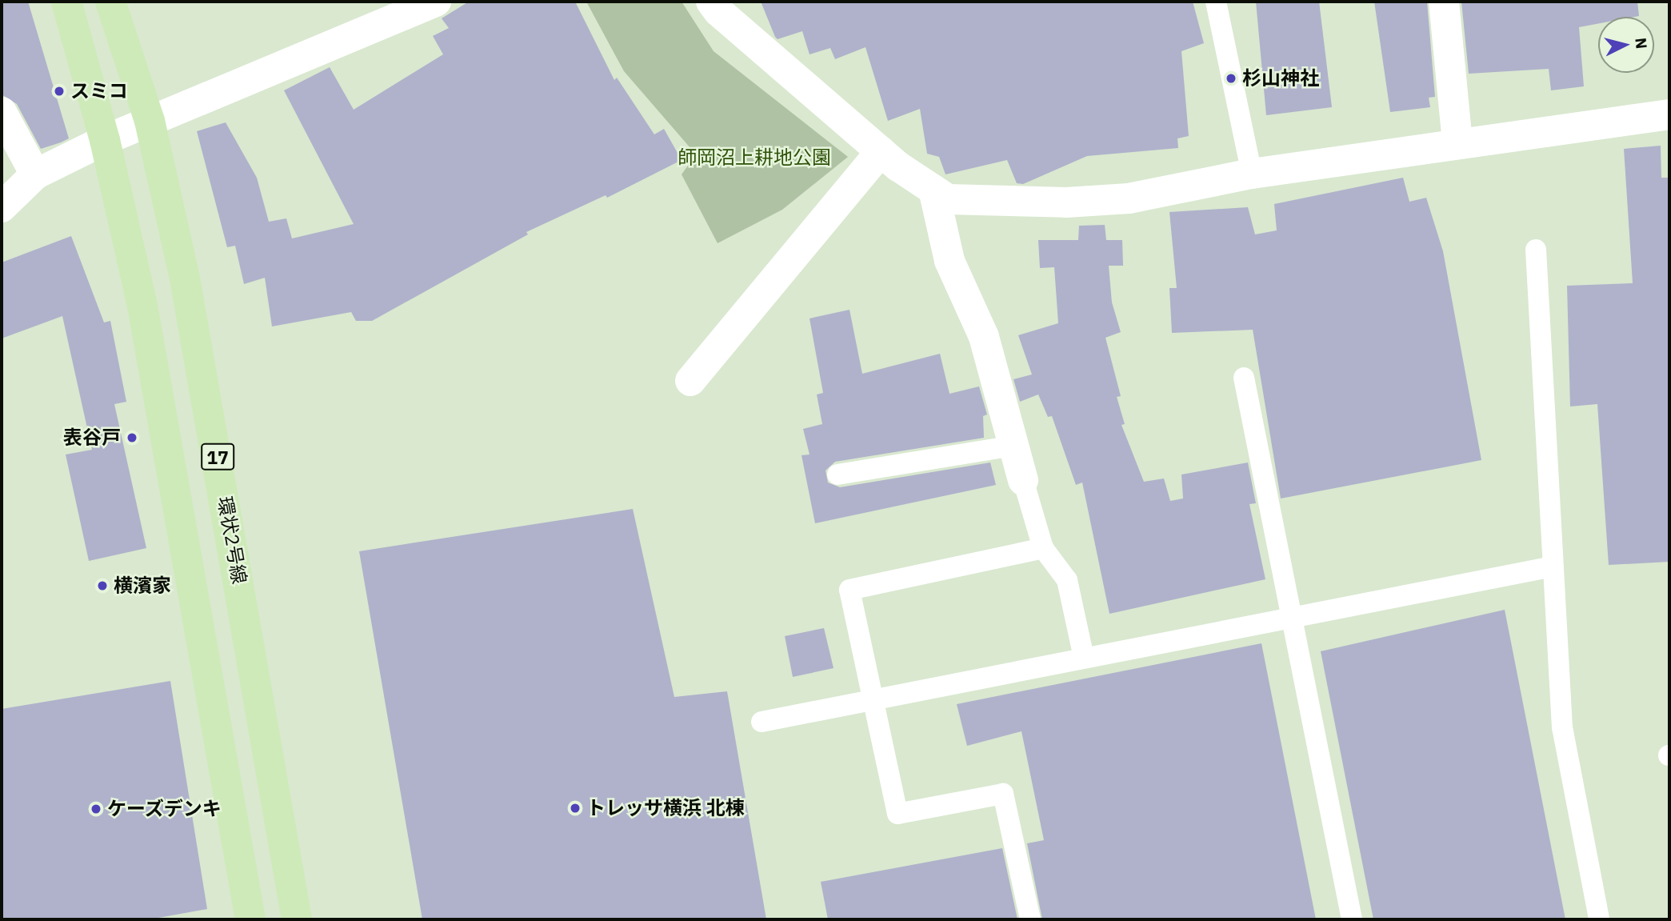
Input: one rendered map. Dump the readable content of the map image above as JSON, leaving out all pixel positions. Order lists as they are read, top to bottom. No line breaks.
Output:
{"streets":{"main road":["17","環状2号線"]},"parks":["師岡沼上耕地公園"],"places":["杉山神社","スミコ","表谷戸","横濱家","トレッサ横浜 北棟","ケーズデンキ"],"north":"right"}
